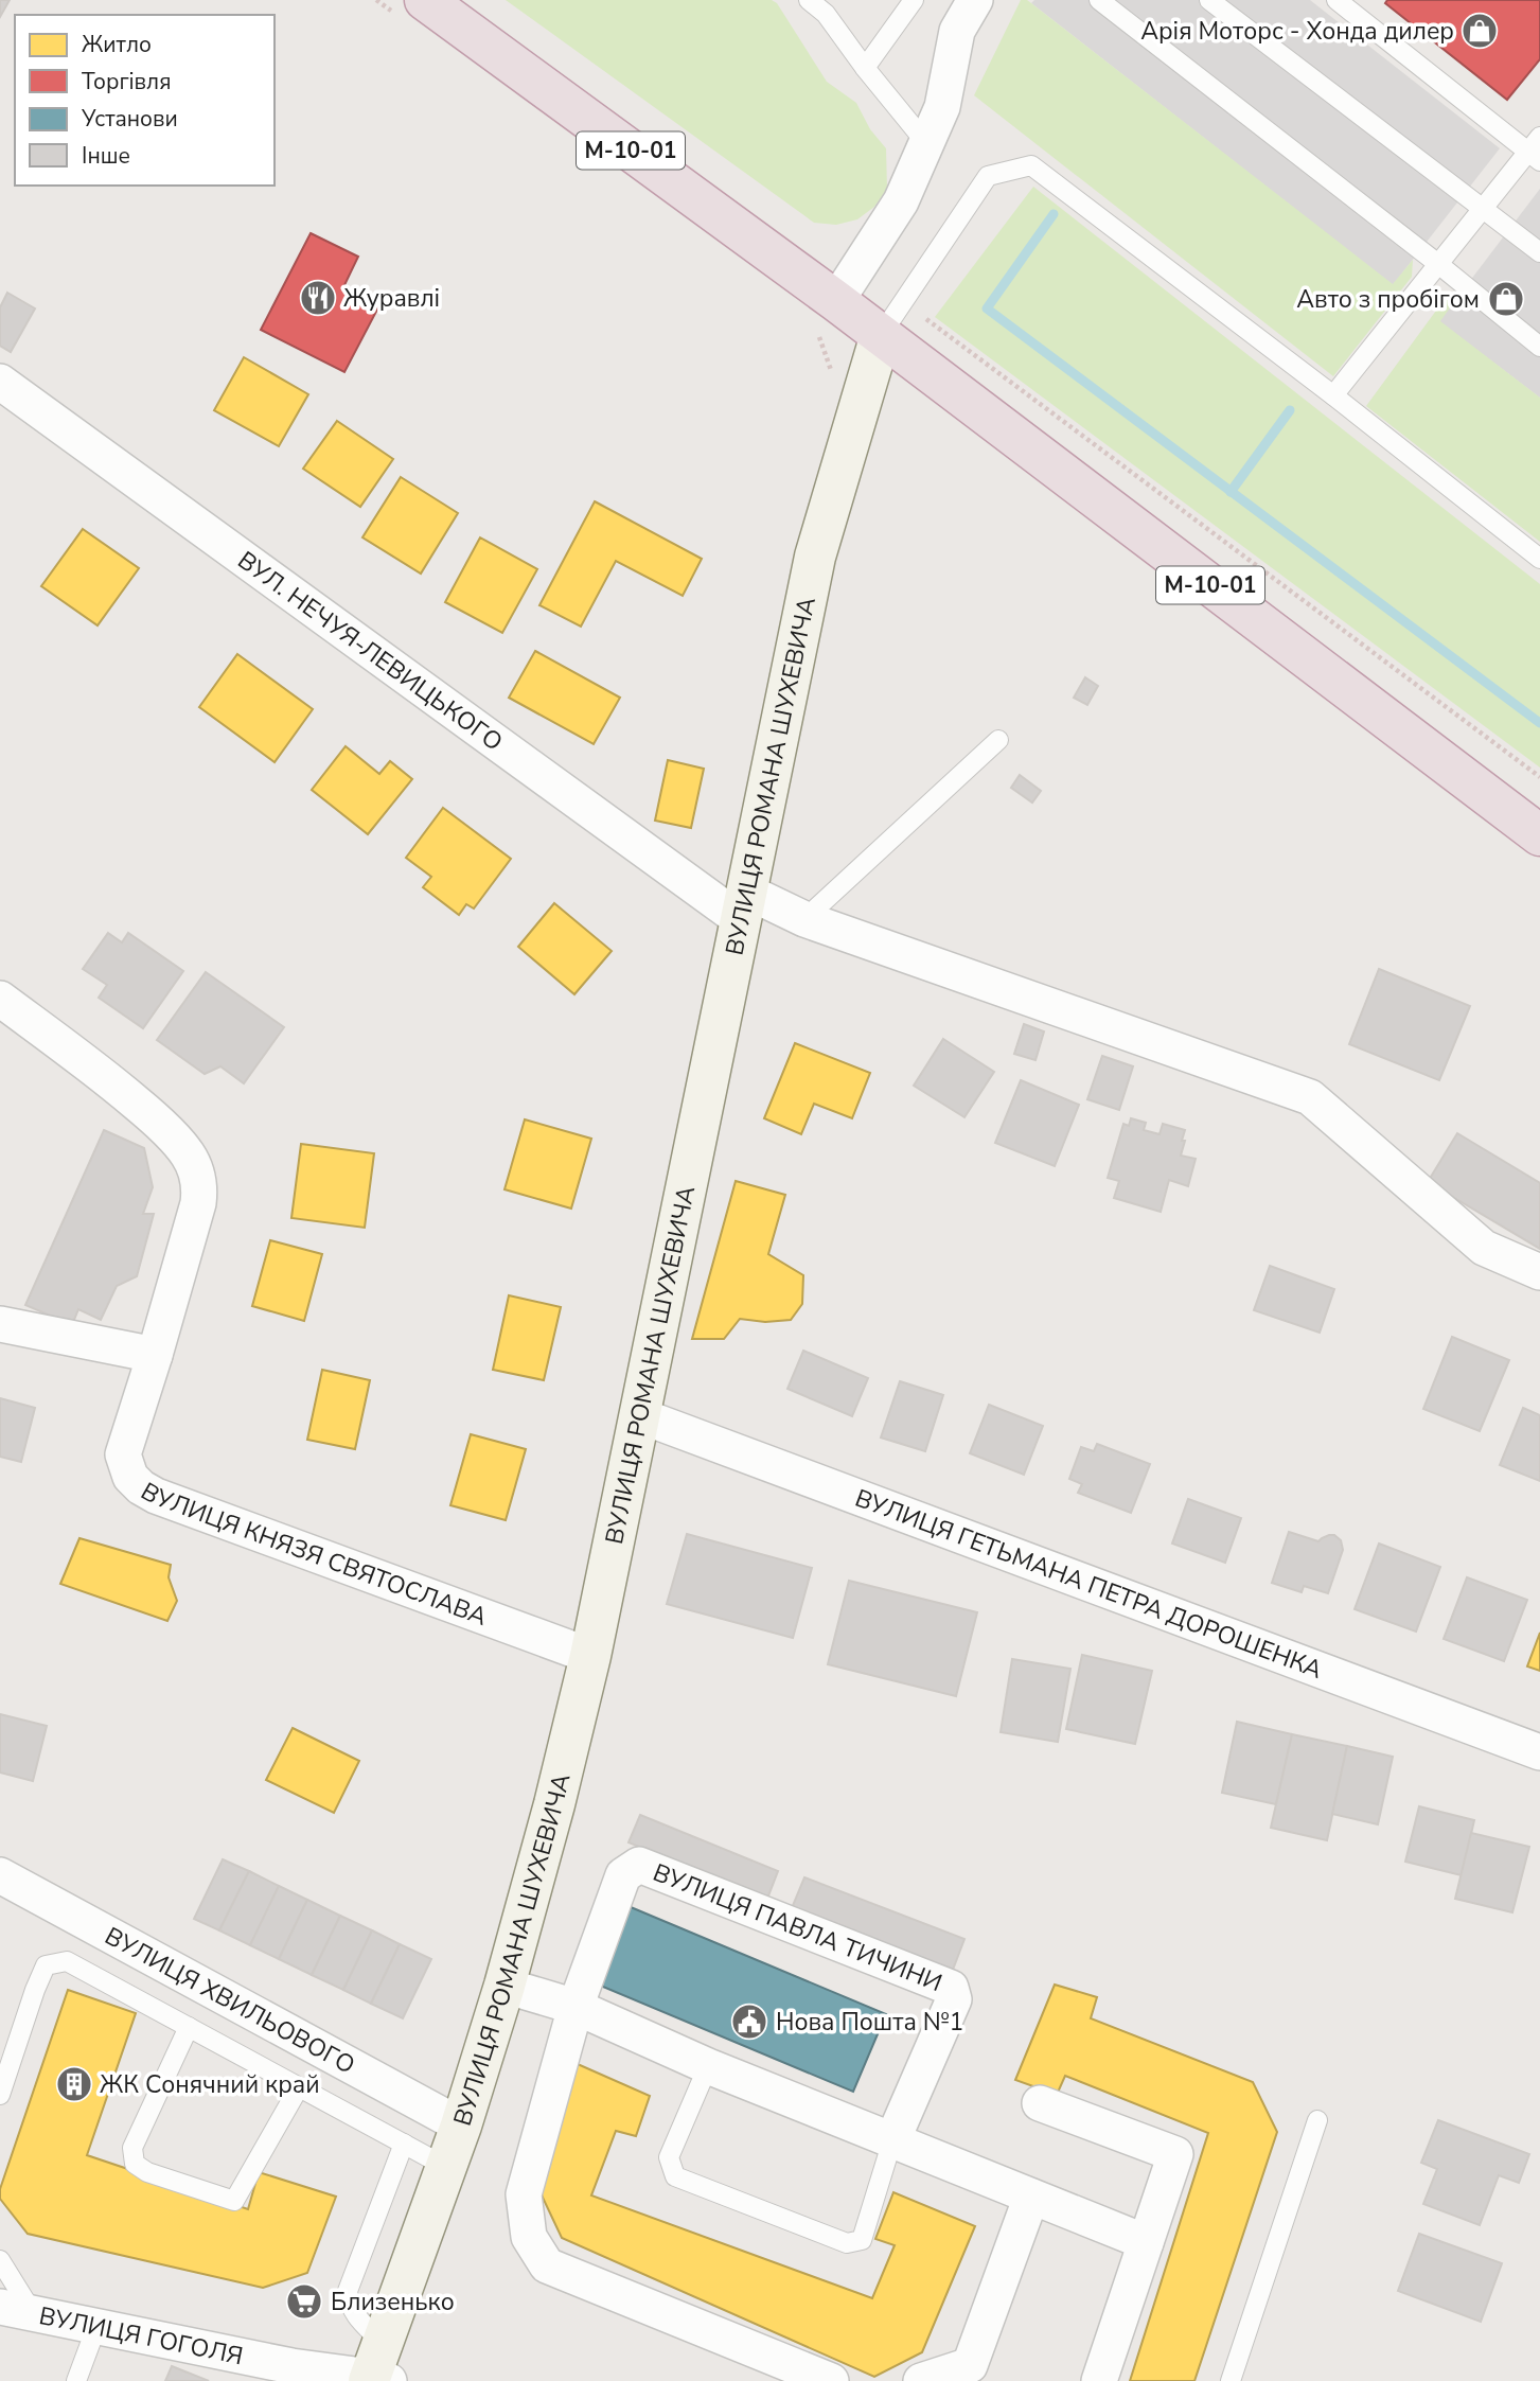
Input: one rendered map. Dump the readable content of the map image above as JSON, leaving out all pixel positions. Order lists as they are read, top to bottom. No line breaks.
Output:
{"streets":{"highway":["М-10-01"],"main road":["ВУЛИЦЯ РОМАНА ШУХЕВИЧА"],"street":["ВУЛ. НЕЧУЯ-ЛЕВИЦЬКОГО","ВУЛИЦЯ КНЯЗЯ СВЯТОСЛАВА","ВУЛИЦЯ ГЕТЬМАНА ПЕТРА ДОРОШЕНКА","ВУЛИЦЯ ПАВЛА ТИЧИНИ","ВУЛИЦЯ ХВИЛЬОВОГО","ВУЛИЦЯ ГОГОЛЯ"]},"crossings":[["М-10-01","ВУЛИЦЯ РОМАНА ШУХЕВИЧА"],["ВУЛ. НЕЧУЯ-ЛЕВИЦЬКОГО","ВУЛИЦЯ РОМАНА ШУХЕВИЧА"],["ВУЛИЦЯ РОМАНА ШУХЕВИЧА","ВУЛИЦЯ КНЯЗЯ СВЯТОСЛАВА"],["ВУЛИЦЯ РОМАНА ШУХЕВИЧА","ВУЛИЦЯ ГЕТЬМАНА ПЕТРА ДОРОШЕНКА"],["ВУЛИЦЯ РОМАНА ШУХЕВИЧА","ВУЛИЦЯ ХВИЛЬОВОГО"],["ВУЛИЦЯ РОМАНА ШУХЕВИЧА","ВУЛИЦЯ ГОГОЛЯ"]],"places":{"shop":["Арія Моторс - Хонда дилер","Авто з пробігом"],"restaurant":["Журавлі"],"public building":["Нова Пошта №1"],"building":["ЖК Сонячний край"],"supermarket":["Близенько"]},"legend":["Житло","Торгівля","Установи","Інше"]}
